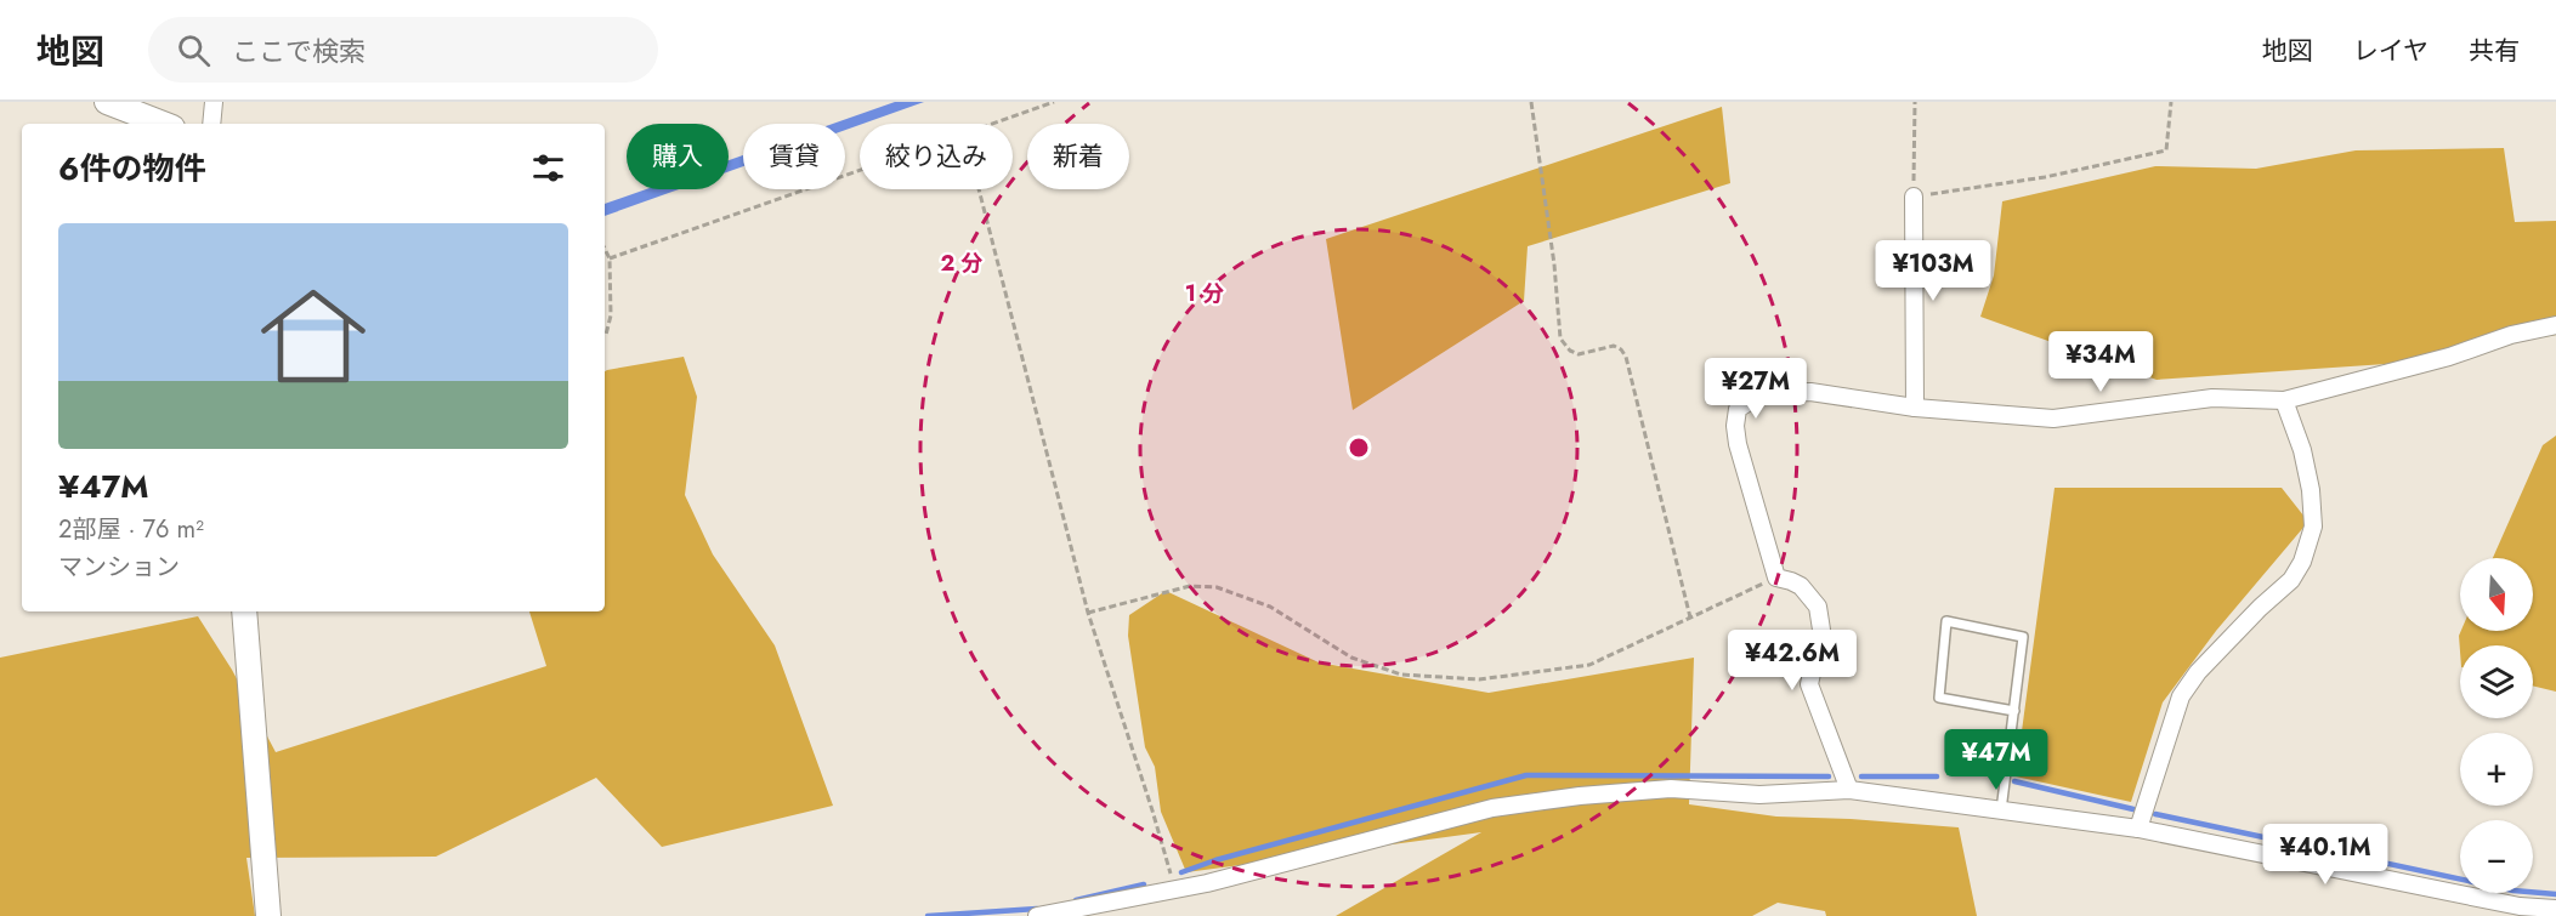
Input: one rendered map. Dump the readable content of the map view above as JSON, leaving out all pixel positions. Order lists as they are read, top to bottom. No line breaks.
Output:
{"north":"bottom","page":{"header":"地図","search":"ここで検索","nav":["地図","レイヤ","共有"],"chip":["購入","賃貸","絞り込み","新着"],"heading":"6件の物件","list":[{"name":"¥47M","note":"2部屋 · 76 m² · マンション"}],"price":["¥103M","¥34M","¥27M","¥42.6M","¥47M","¥40.1M"],"map_buttons":["+","−"]},"rings":["2 分","1 分"]}
